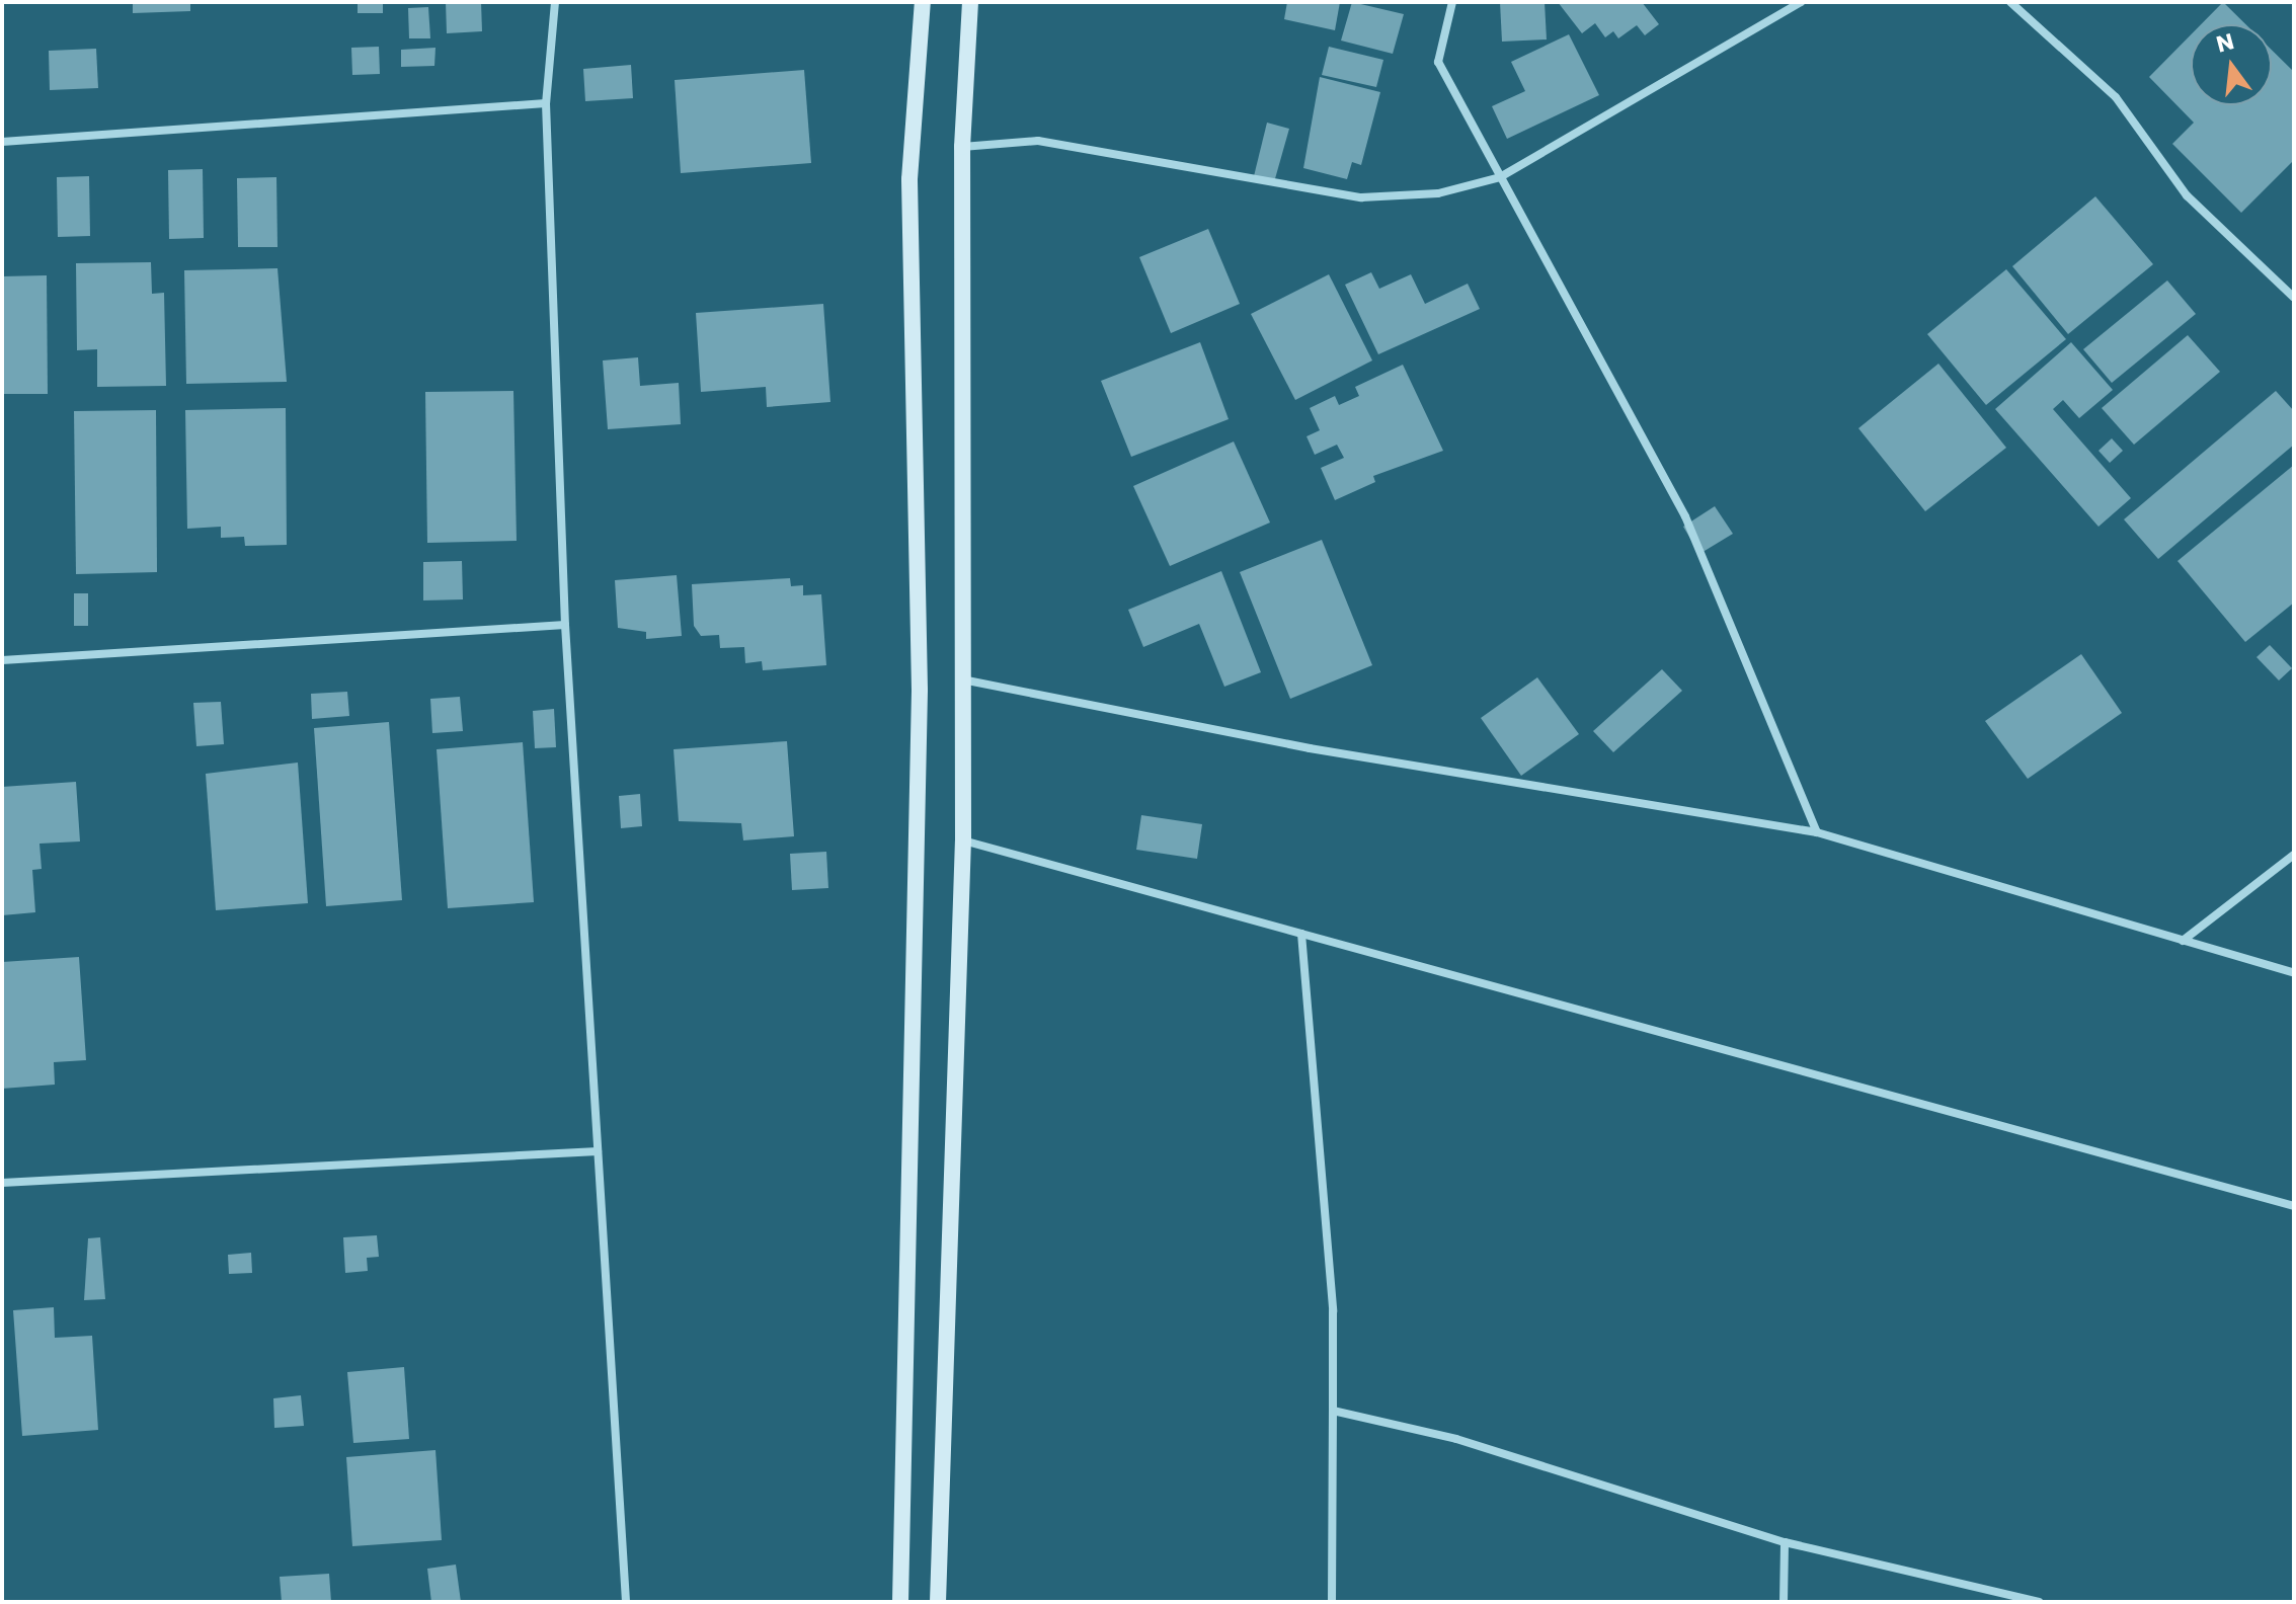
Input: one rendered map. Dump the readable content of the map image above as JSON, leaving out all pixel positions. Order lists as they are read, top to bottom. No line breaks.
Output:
{"north":"top"}
